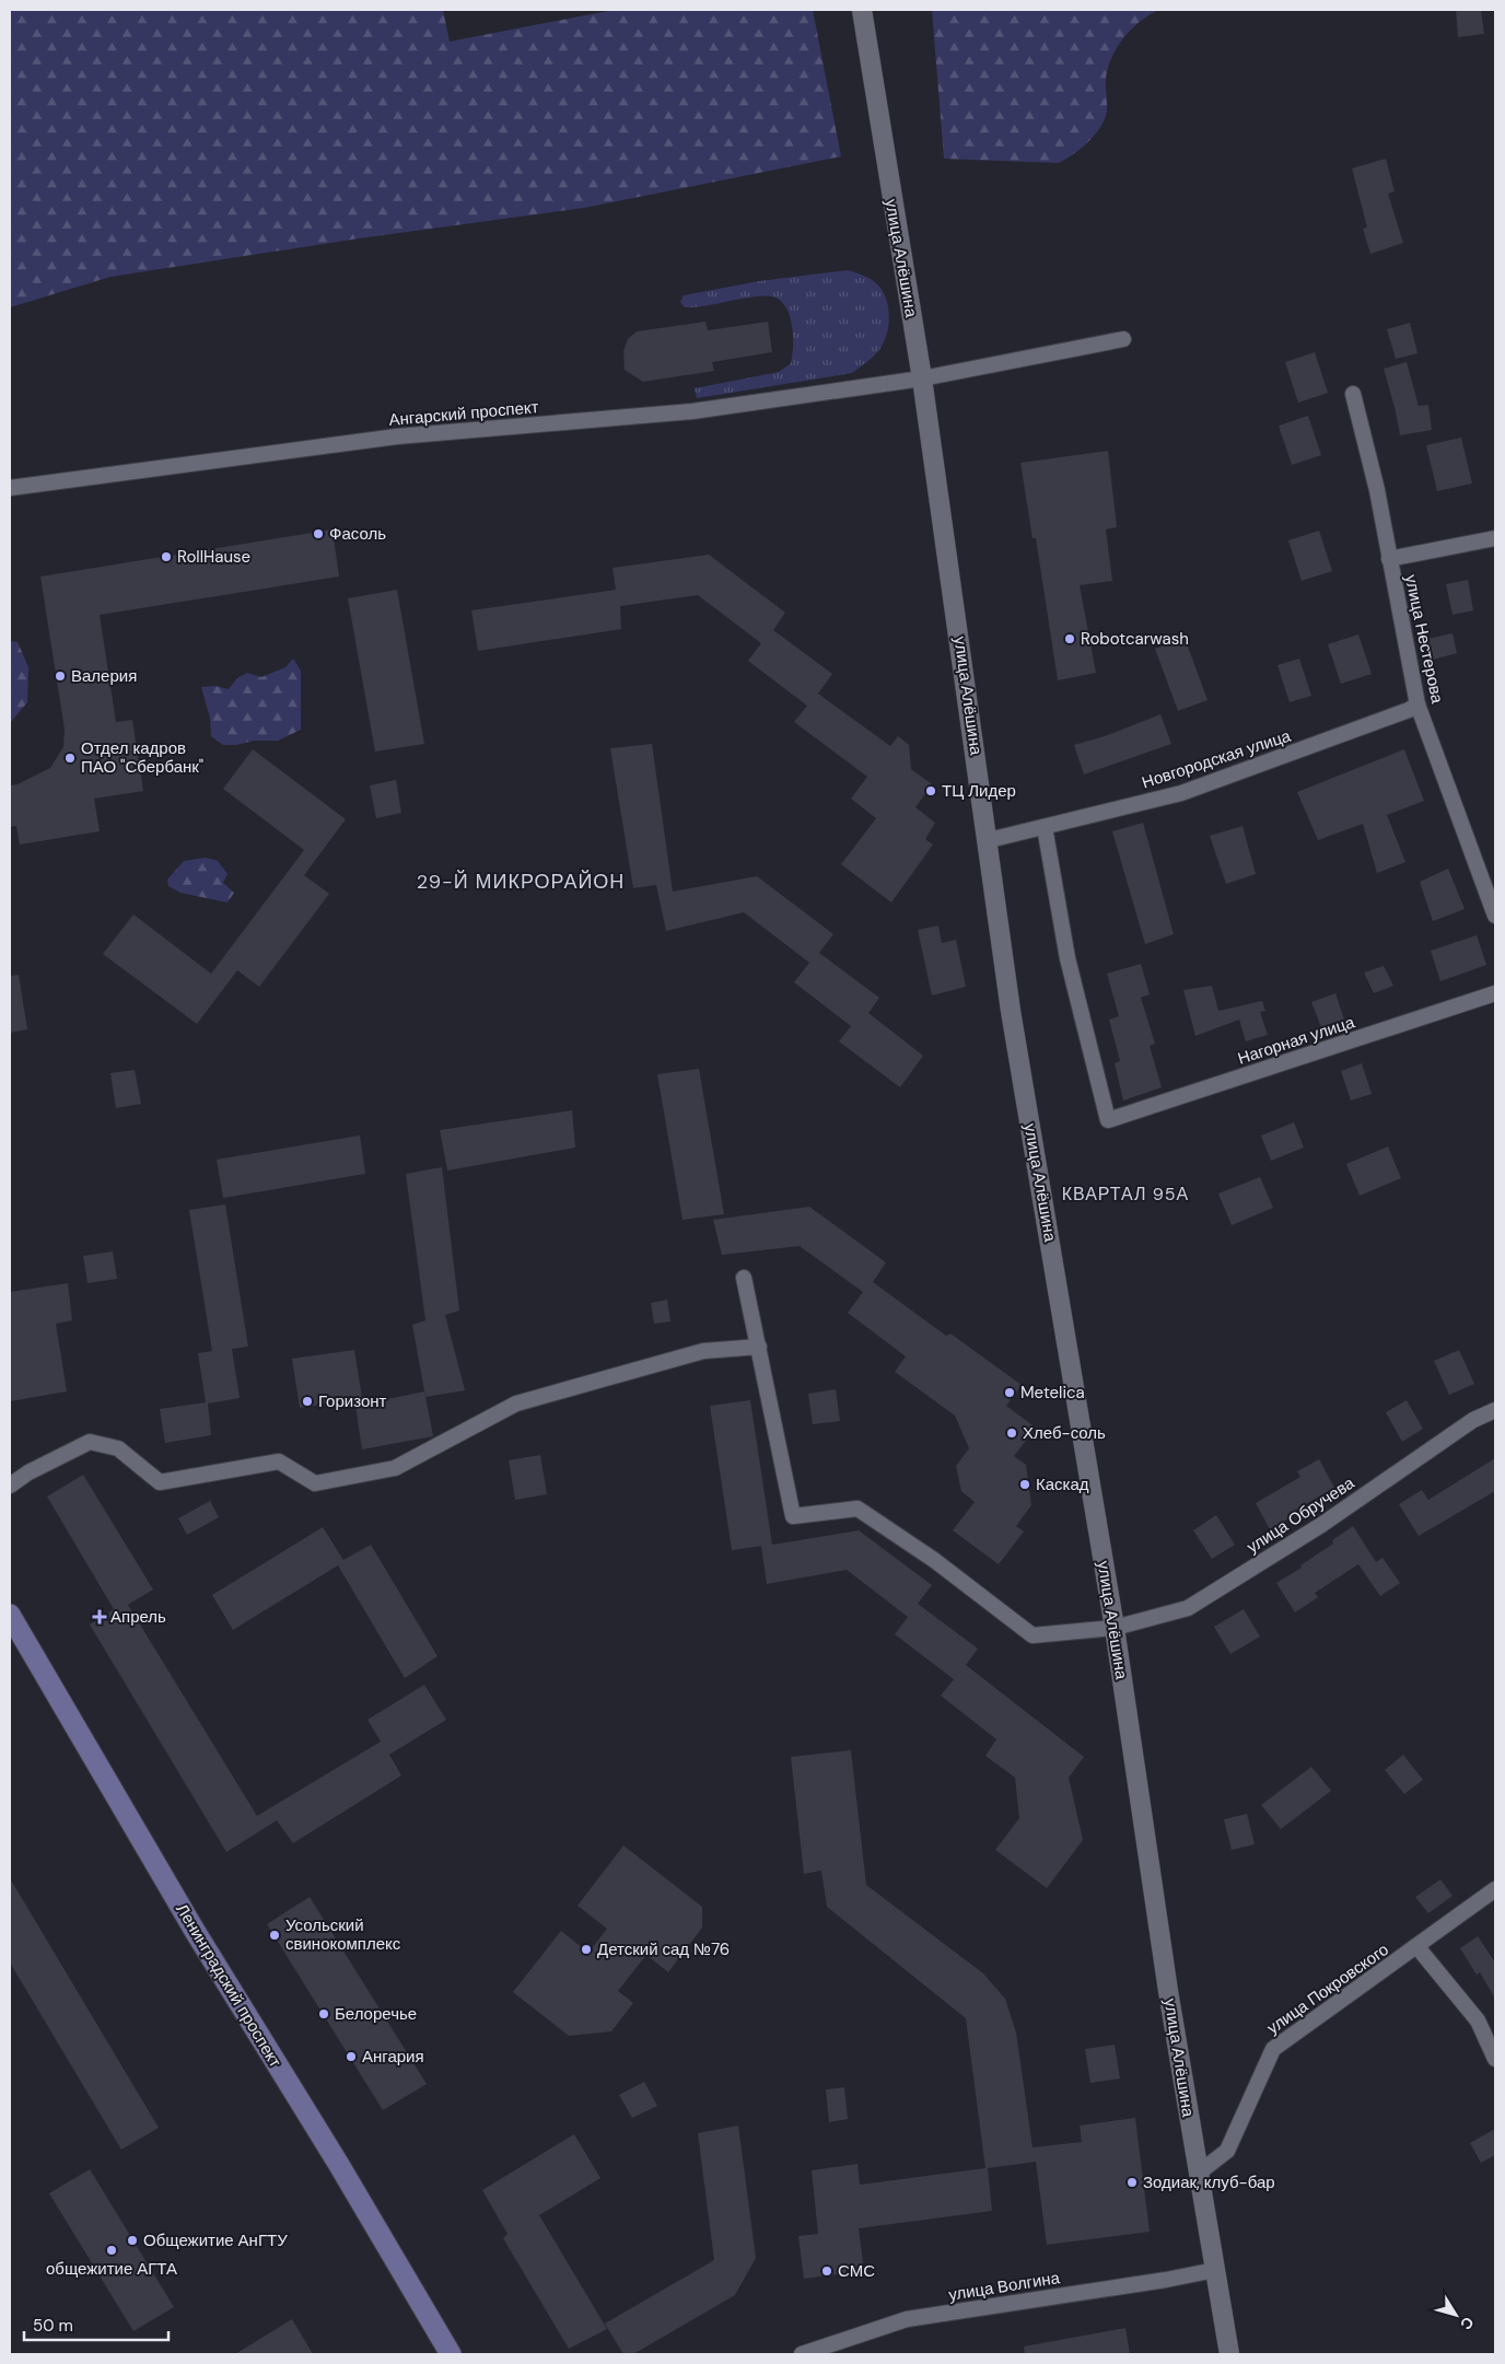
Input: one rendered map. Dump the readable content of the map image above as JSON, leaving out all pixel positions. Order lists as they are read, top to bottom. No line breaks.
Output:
{"streets":{"main road":["Ленинградский проспект"],"street":["улица Алёшина","Ангарский проспект","улица Нестерова","Новгородская улица","Нагорная улица","улица Обручева","улица Покровского","улица Волгина"]},"crossings":[["улица Алёшина","Ангарский проспект"],["улица Алёшина","Новгородская улица"],["улица Алёшина","улица Обручева"],["улица Алёшина","улица Покровского"],["улица Алёшина","улица Волгина"],["улица Нестерова","Новгородская улица"],["Новгородская улица","Нагорная улица"]],"districts":["29-Й МИКРОРАЙОН","КВАРТАЛ 95А"],"places":{"other":["Фасоль","RollHause","Robotcarwash","Валерия","Отдел кадров ПАО \"Сбербанк\"","ТЦ Лидер","Metelica","Горизонт","Хлеб-соль","Каскад","Усольский свинокомплекс","Детский сад №76","Белоречье","Ангария","Зодиак, клуб-бар","Общежитие АнГТУ","общежитие АГТА","СМС"],"health":["Апрель"]},"scale_bar":"50 m","north":"bottom right"}
